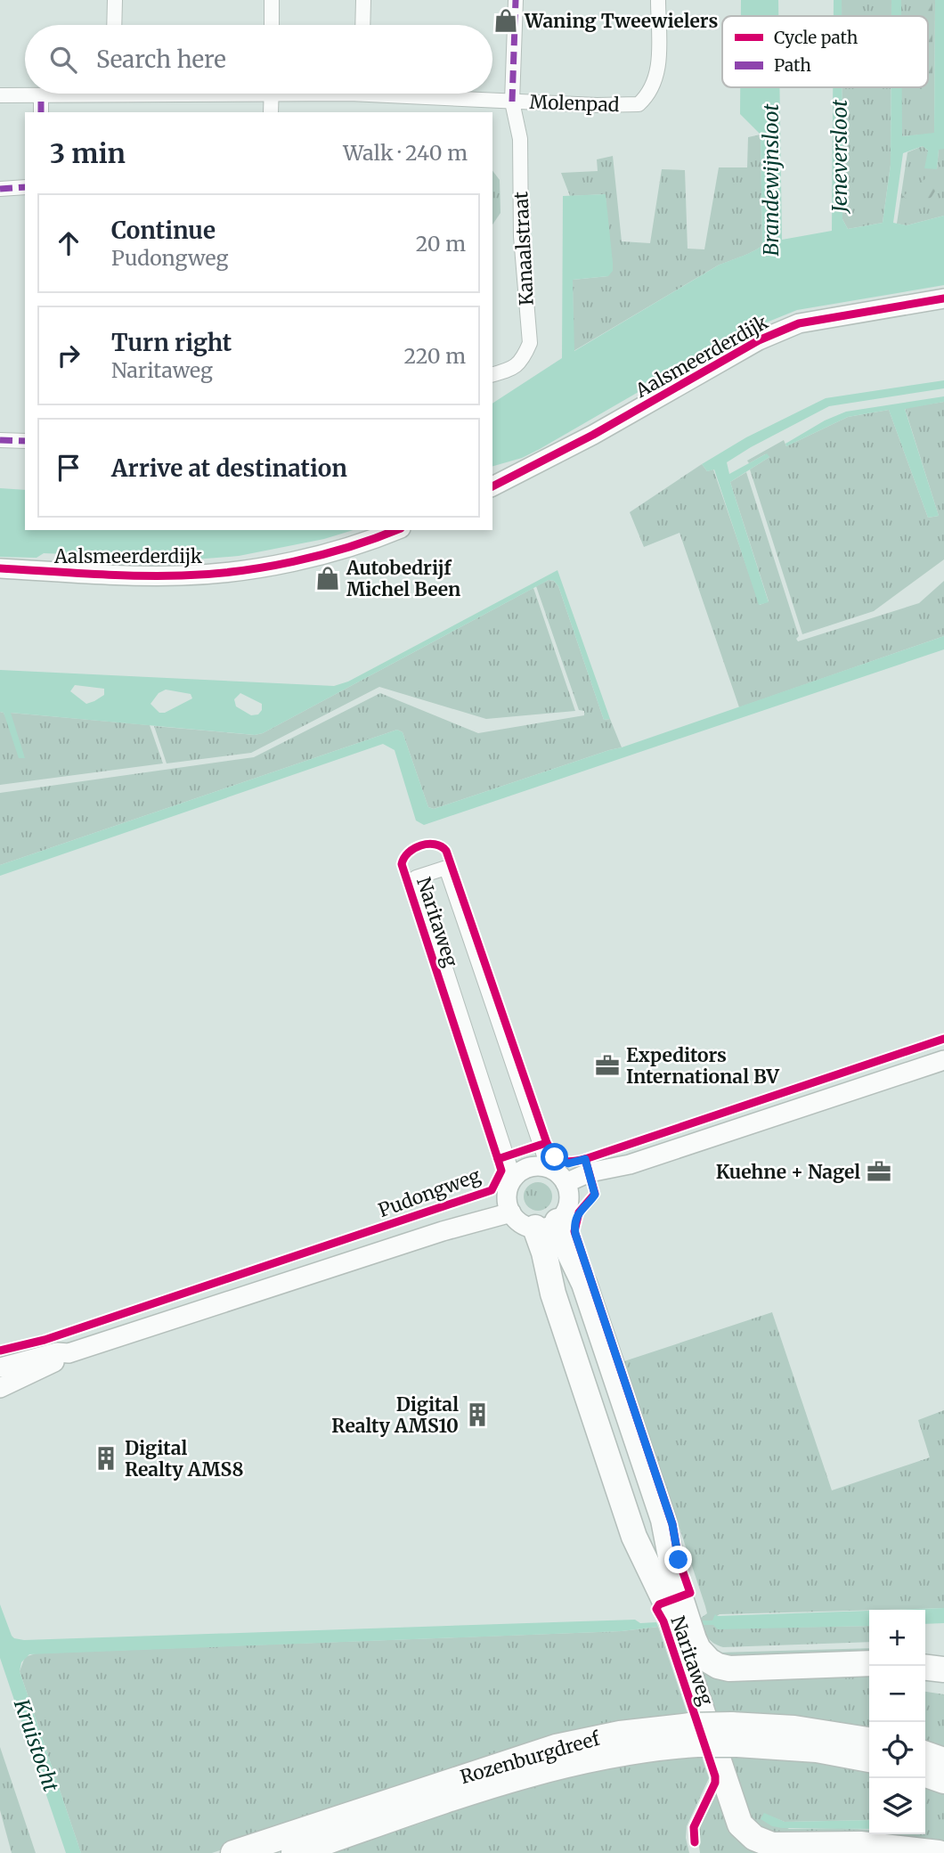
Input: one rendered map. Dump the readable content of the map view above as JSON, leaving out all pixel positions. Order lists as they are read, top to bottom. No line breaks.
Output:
{"streets":{"highway":["Rozenburgdreef"],"street":["Molenpad","Kanaalstraat","Aalsmeerderdijk","Naritaweg","Pudongweg"]},"crossings":[["Molenpad","Kanaalstraat"],["Naritaweg","Pudongweg"]],"water":["Jeneversloot","Brandewijnsloot","Kruistocht"],"places":{"shop":["Waning Tweewielers","Autobedrijf Michel Been"],"office":["Expeditors International BV","Kuehne + Nagel"],"building":["Digital Realty AMS10","Digital Realty AMS8"]},"legend":["Cycle path","Path"],"page":{"search":"Search here","heading":["3 min","Walk · 240 m"],"list":[["Continue","Pudongweg","20 m"],["Turn right","Naritaweg","220 m"],"Arrive at destination"],"map_buttons":["+","−"]}}
